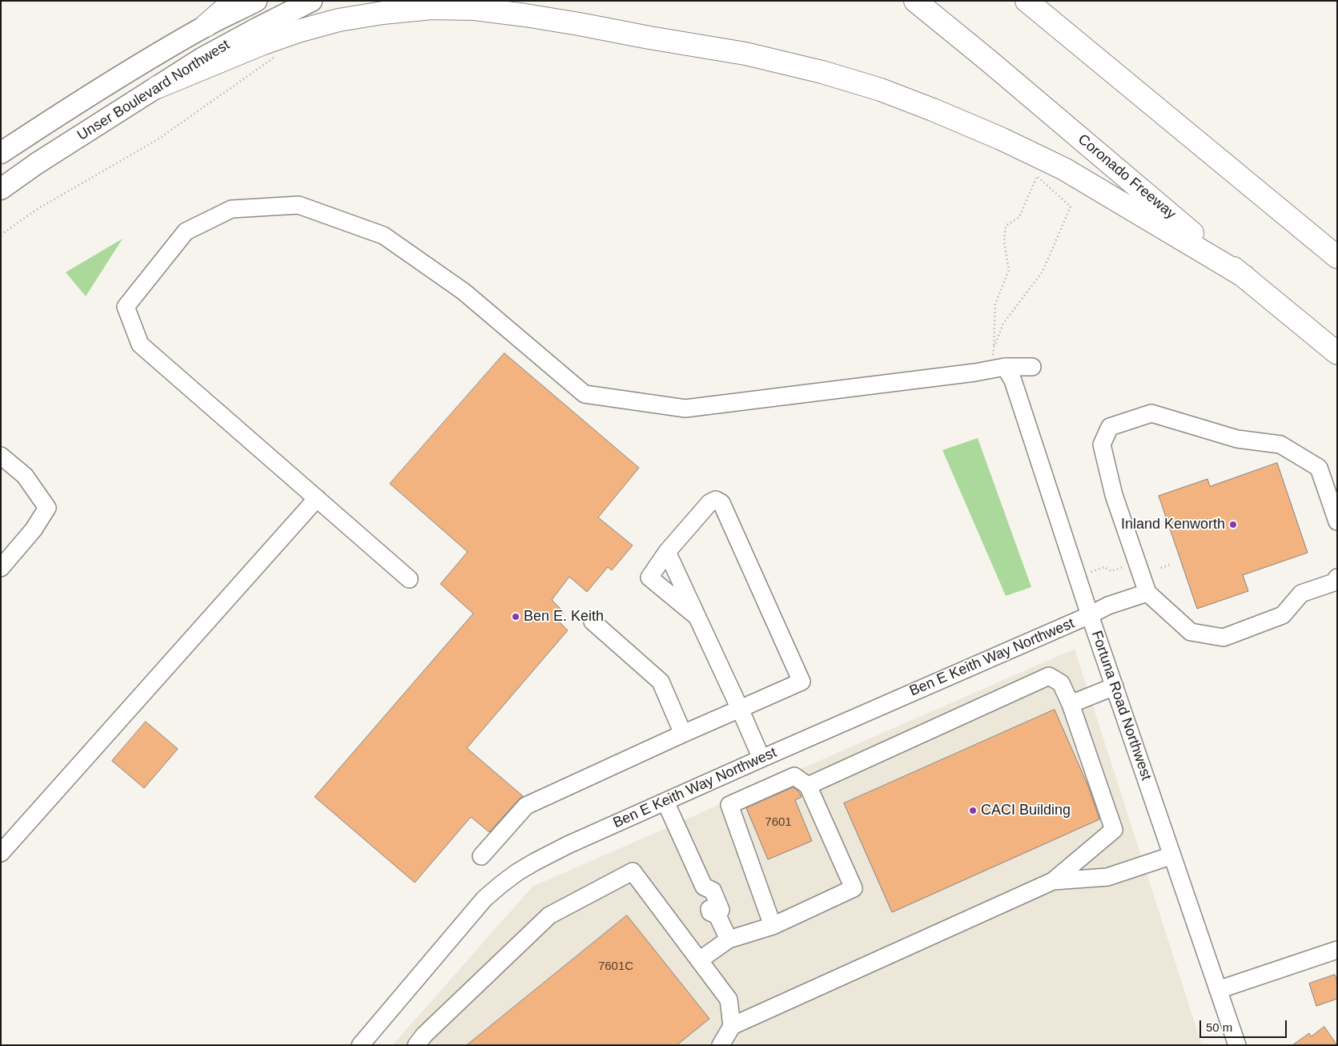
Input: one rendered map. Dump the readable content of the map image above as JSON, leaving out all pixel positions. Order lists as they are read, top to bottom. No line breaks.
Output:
{"streets":{"highway":["Coronado Freeway"],"main road":["Unser Boulevard Northwest"],"street":["Ben E Keith Way Northwest","Fortuna Road Northwest"]},"crossings":[["Ben E Keith Way Northwest","Fortuna Road Northwest"]],"places":["Inland Kenworth","Ben E. Keith","CACI Building"],"house_numbers":["7601","7601C"],"scale_bar":"50 m"}
